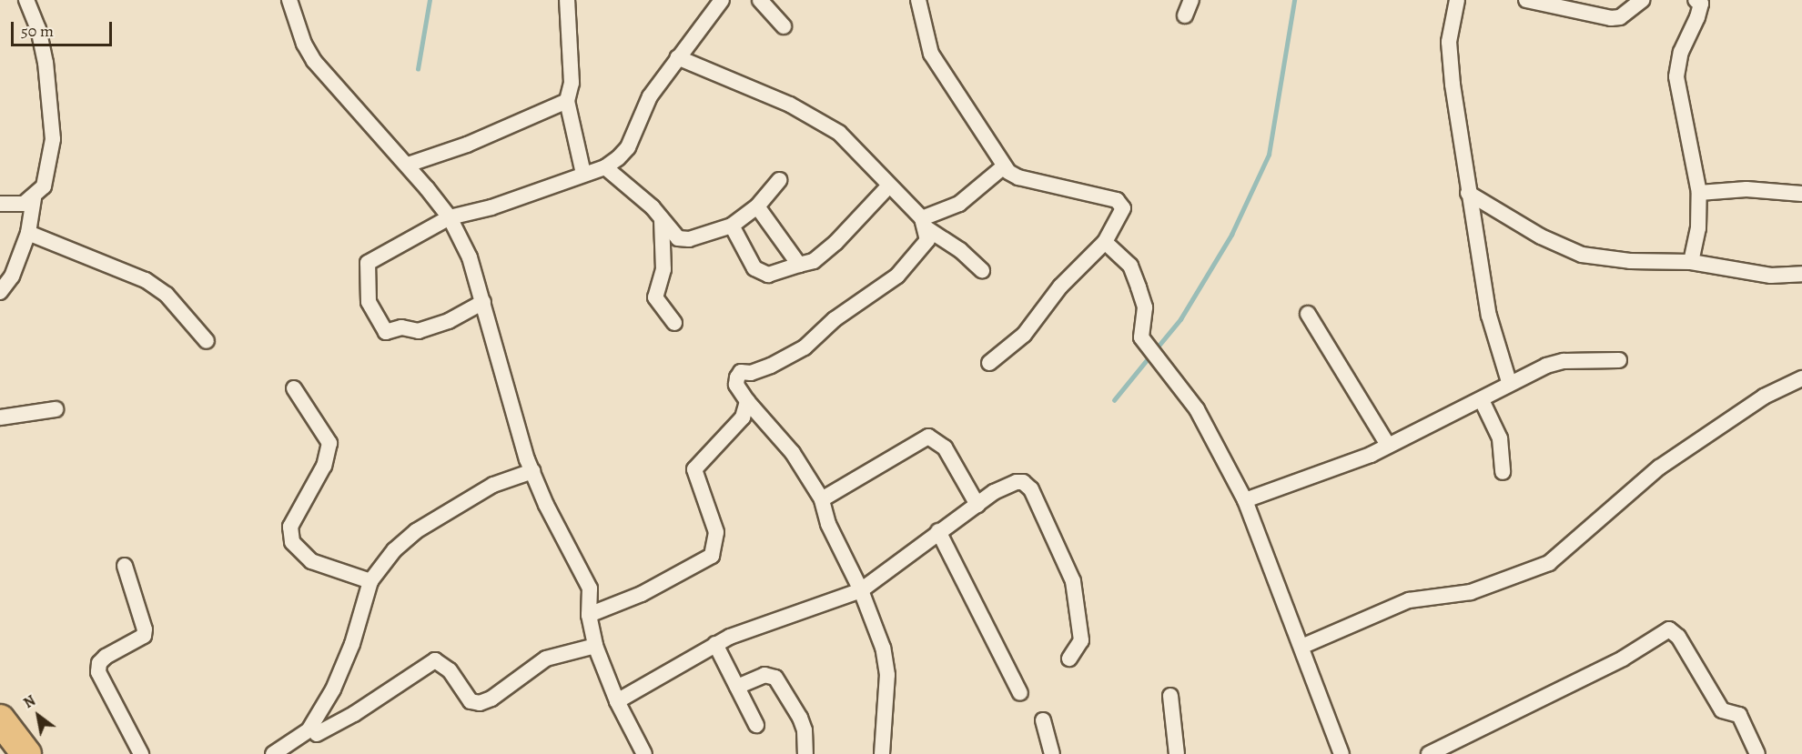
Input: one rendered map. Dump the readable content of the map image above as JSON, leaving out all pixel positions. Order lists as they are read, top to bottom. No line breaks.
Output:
{"scale_bar":"50 m","north":"top left"}
